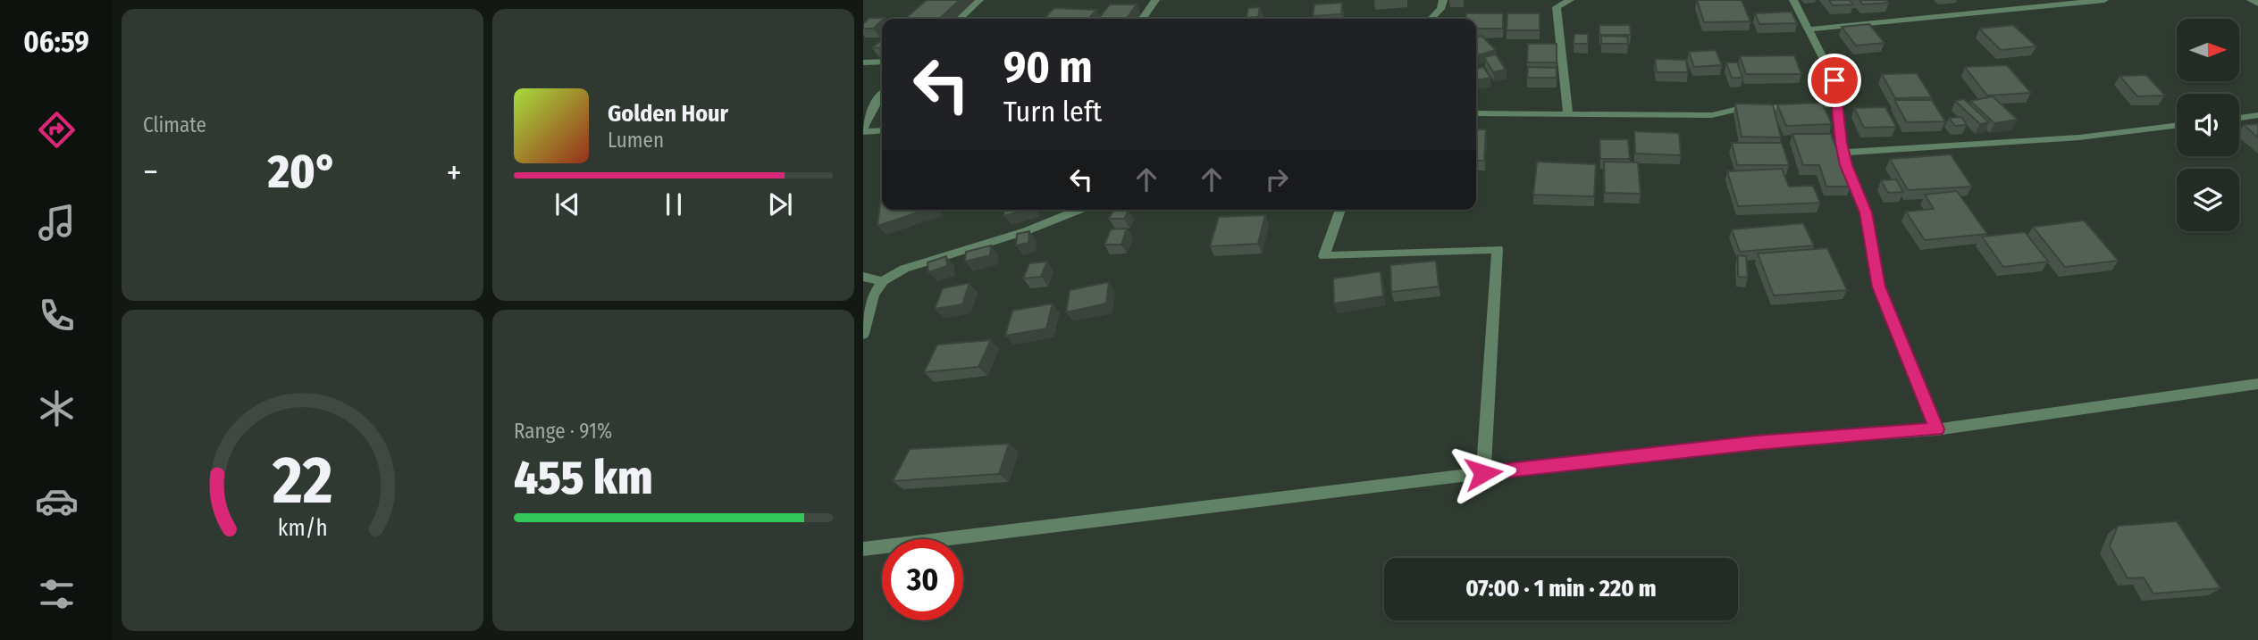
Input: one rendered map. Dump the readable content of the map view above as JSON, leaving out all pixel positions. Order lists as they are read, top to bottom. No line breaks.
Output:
{"north":"right","page":{"tabs":"06:59","tile":["Climate",["Range · 91%","455 km"]],"turn":["90 m","Turn left"],"song":["Golden Hour","Lumen"],"heat":["−","20°","+"],"limit":"30","trip":"07:00 · 1 min · 220 m","gauge":["22","km/h"]}}
